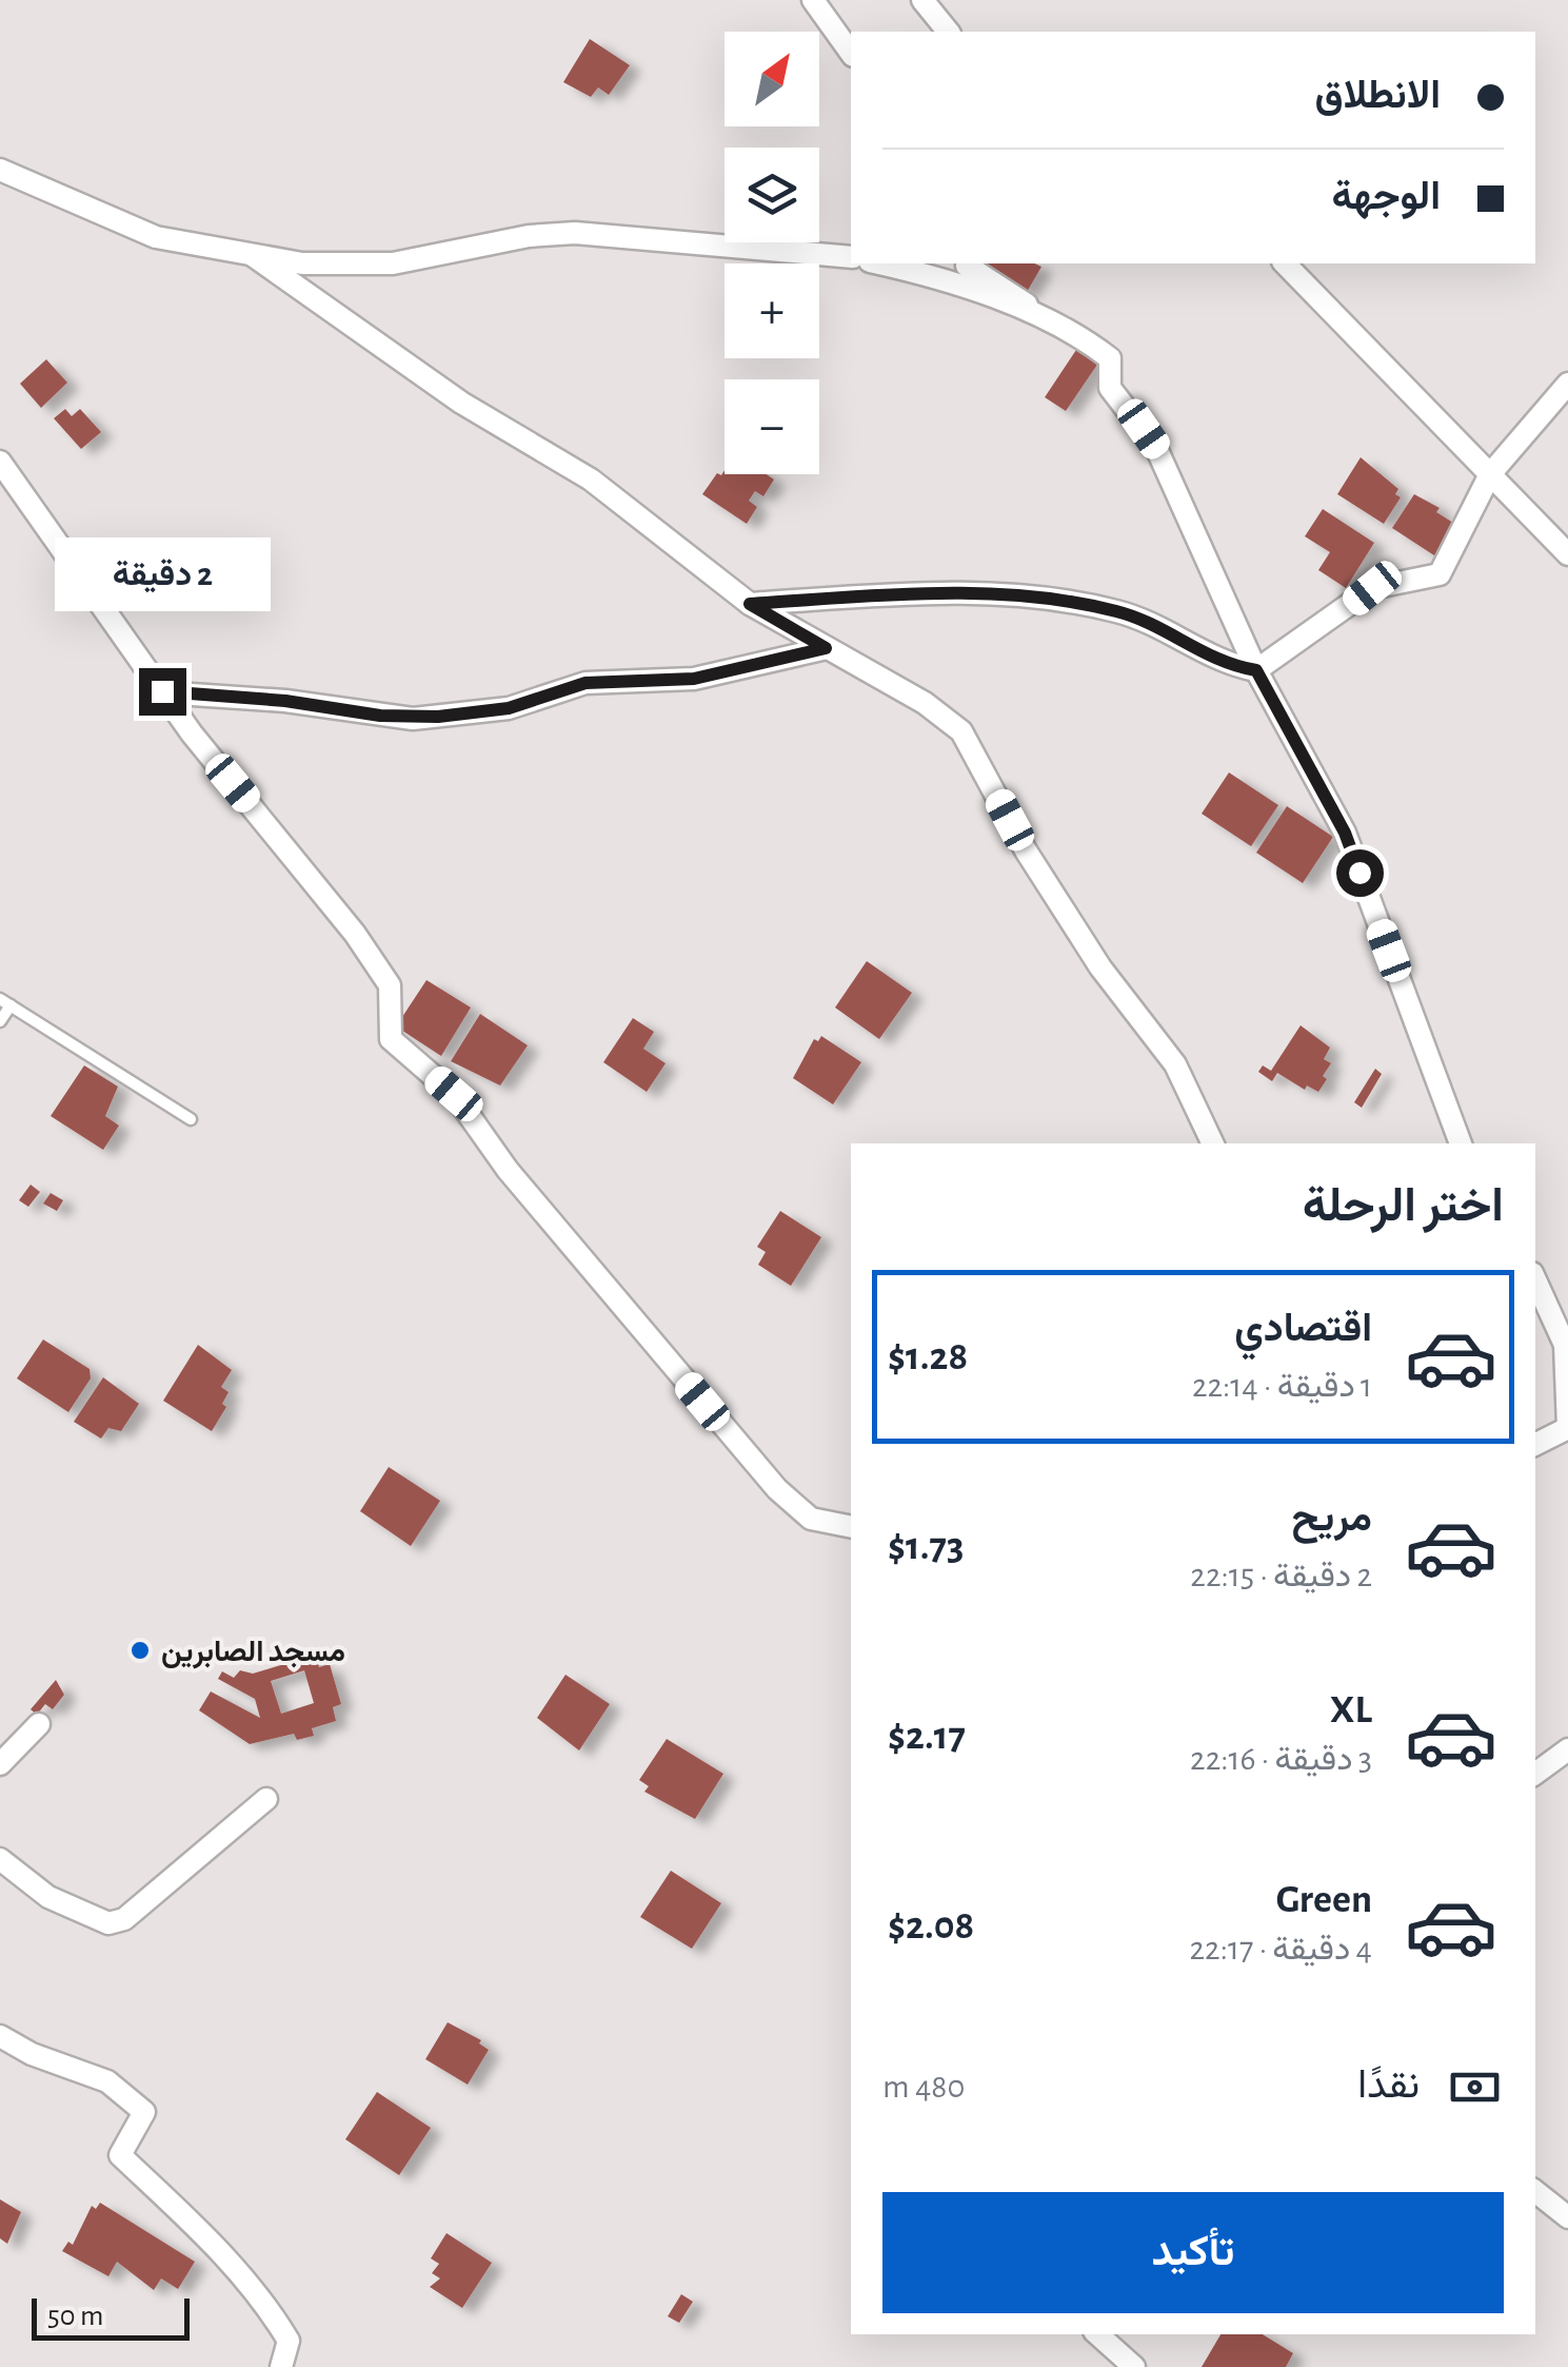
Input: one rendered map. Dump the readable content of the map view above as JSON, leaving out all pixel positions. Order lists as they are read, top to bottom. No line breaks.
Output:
{"places":["مسجد الصابرين"],"scale_bar":"50 m","north":"top right","page":{"map_buttons":["+","−"],"banner":["الانطلاق","الوجهة"],"bubble":"2 دقيقة","heading":"اختر الرحلة","list":[{"name":"اقتصادي","note":"1 دقيقة · 22:14","value":"$1.28"},{"name":"مريح","note":"2 دقيقة · 22:15","value":"$1.73"},{"name":"XL","note":"3 دقيقة · 22:16","value":"$2.17"},{"name":"Green","note":"4 دقيقة · 22:17","value":"$2.08"}],"pay":["نقدًا","480 m"],"buttons":"تأكيد","scale":"50 m"}}
